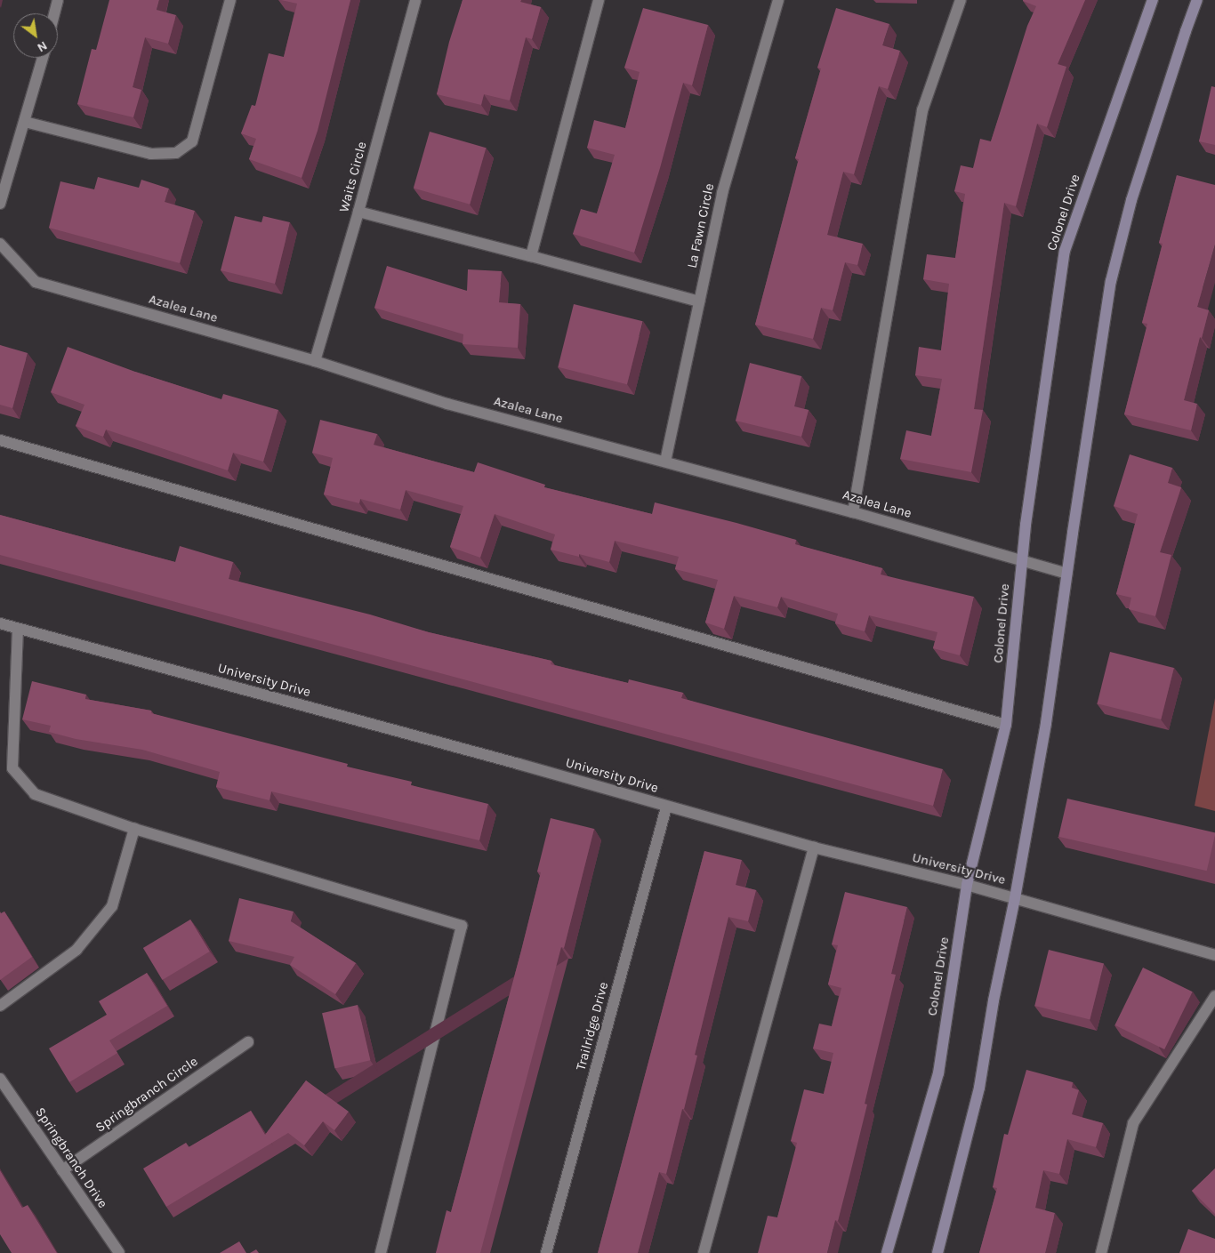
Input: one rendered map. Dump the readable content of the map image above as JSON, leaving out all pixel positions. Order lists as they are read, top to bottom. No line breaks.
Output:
{"streets":{"street":["Waits Circle","Colonel Drive","La Fawn Circle","Azalea Lane","University Drive","Trailridge Drive","Springbranch Circle","Springbranch Drive"]},"crossings":[["Waits Circle","Azalea Lane"],["Colonel Drive","Azalea Lane"],["Colonel Drive","University Drive"],["La Fawn Circle","Azalea Lane"],["University Drive","Trailridge Drive"],["Springbranch Circle","Springbranch Drive"]],"north":"bottom right"}
